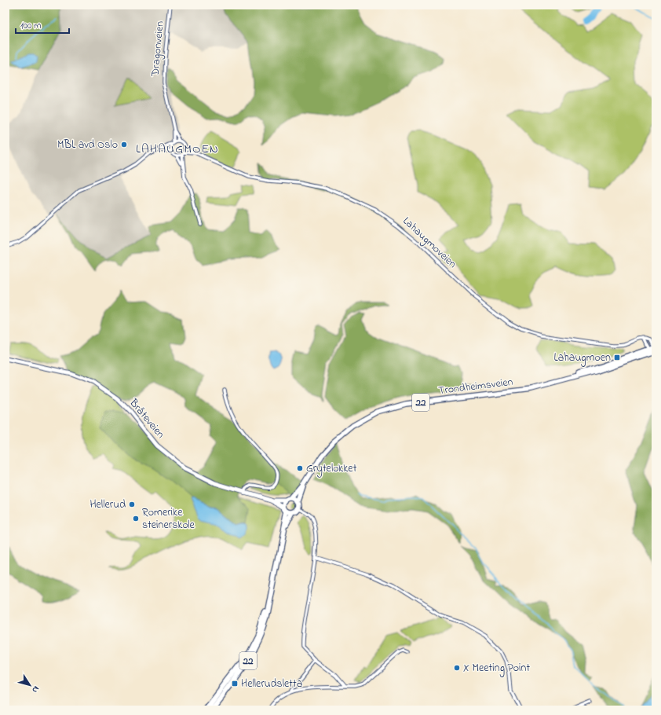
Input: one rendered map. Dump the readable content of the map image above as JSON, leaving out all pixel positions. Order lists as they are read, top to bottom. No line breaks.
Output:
{"streets":{"main road":["Trondheimsveien","22","Bråteveien"],"street":["Dragonveien","Lahaugmoveien"]},"crossings":[["Dragonveien","Lahaugmoveien"],["Trondheimsveien","22"],["Trondheimsveien","Bråteveien"],["22","Bråteveien"]],"districts":["LAHAUGMOEN"],"places":{"other":["MBL avd Oslo","Grytelokket","Hellerud","Romerike steinerskole","X Meeting Point"],"transit":["Lahaugmoen","Hellerudsletta"]},"scale_bar":"100 m","north":"bottom right"}
